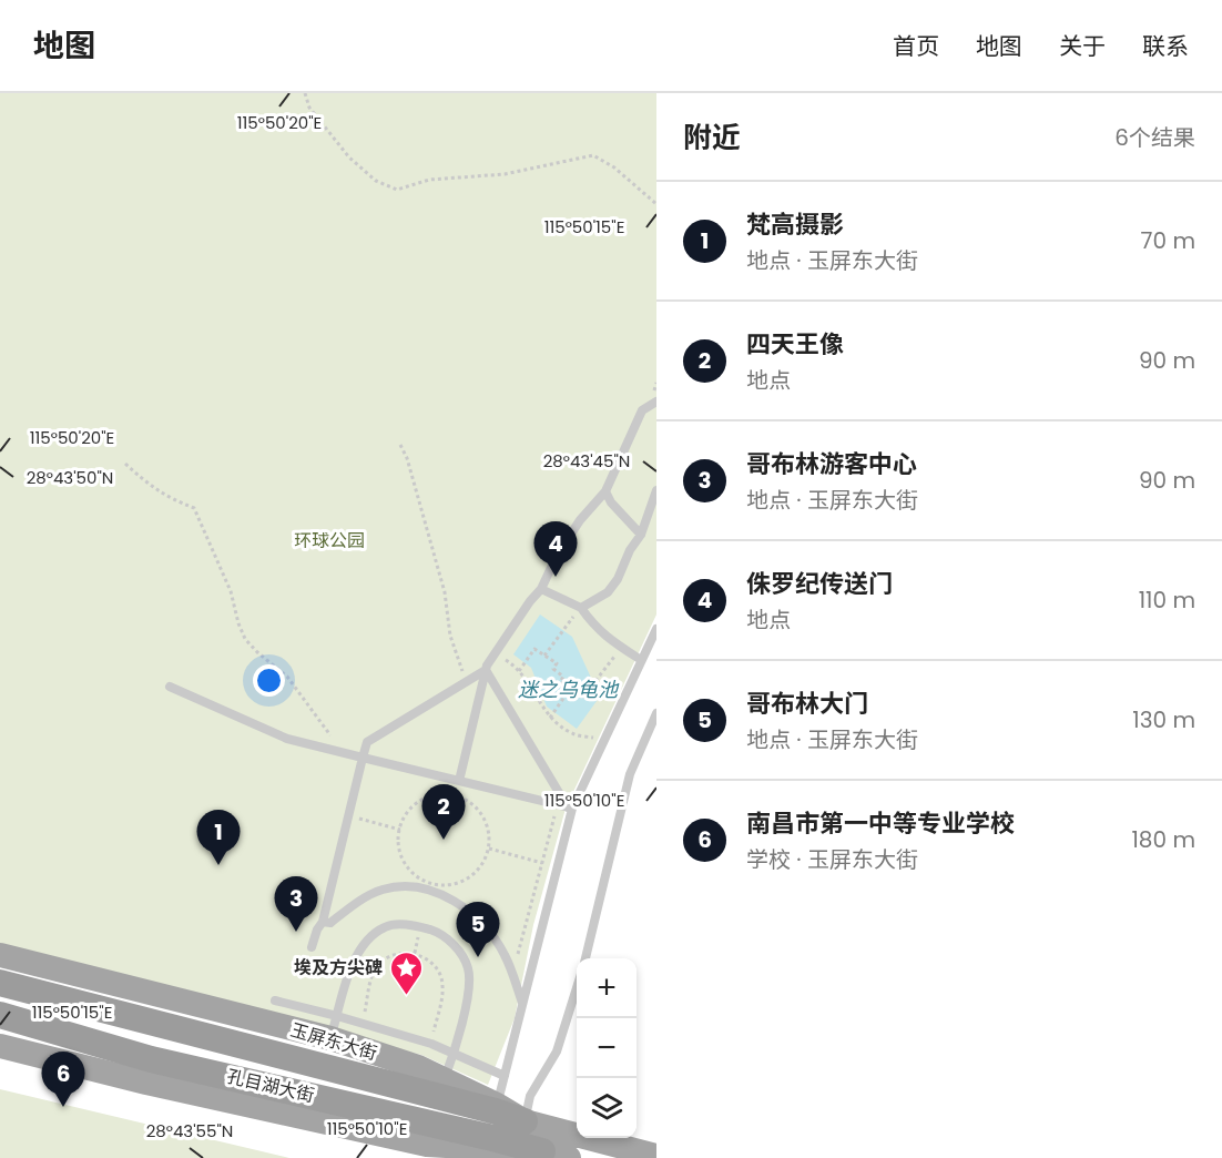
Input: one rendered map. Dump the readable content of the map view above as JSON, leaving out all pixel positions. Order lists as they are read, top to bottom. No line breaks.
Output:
{"streets":{"highway":["孔目湖大街"],"main road":["玉屏东大街"]},"crossings":[["玉屏东大街","孔目湖大街"]],"water":["迷之乌龟池"],"parks":["环球公园"],"places":{"place":["埃及方尖碑"]},"page":{"header":"地图","nav":["首页","地图","关于","联系"],"heading":["附近","6个结果"],"list":[{"mark":"1","name":"梵高摄影","note":"地点 · 玉屏东大街","value":"70 m"},{"mark":"2","name":"四天王像","note":"地点","value":"90 m"},{"mark":"3","name":"哥布林游客中心","note":"地点 · 玉屏东大街","value":"90 m"},{"mark":"4","name":"侏罗纪传送门","note":"地点","value":"110 m"},{"mark":"5","name":"哥布林大门","note":"地点 · 玉屏东大街","value":"130 m"},{"mark":"6","name":"南昌市第一中等专业学校","note":"学校 · 玉屏东大街","value":"180 m"}],"pins":["4","2","1","3","5","6"],"map_buttons":["+","−"]},"coordinates":["115°50'20\"E","115°50'15\"E","28°43'45\"N","28°43'50\"N","115°50'10\"E","28°43'55\"N"]}
